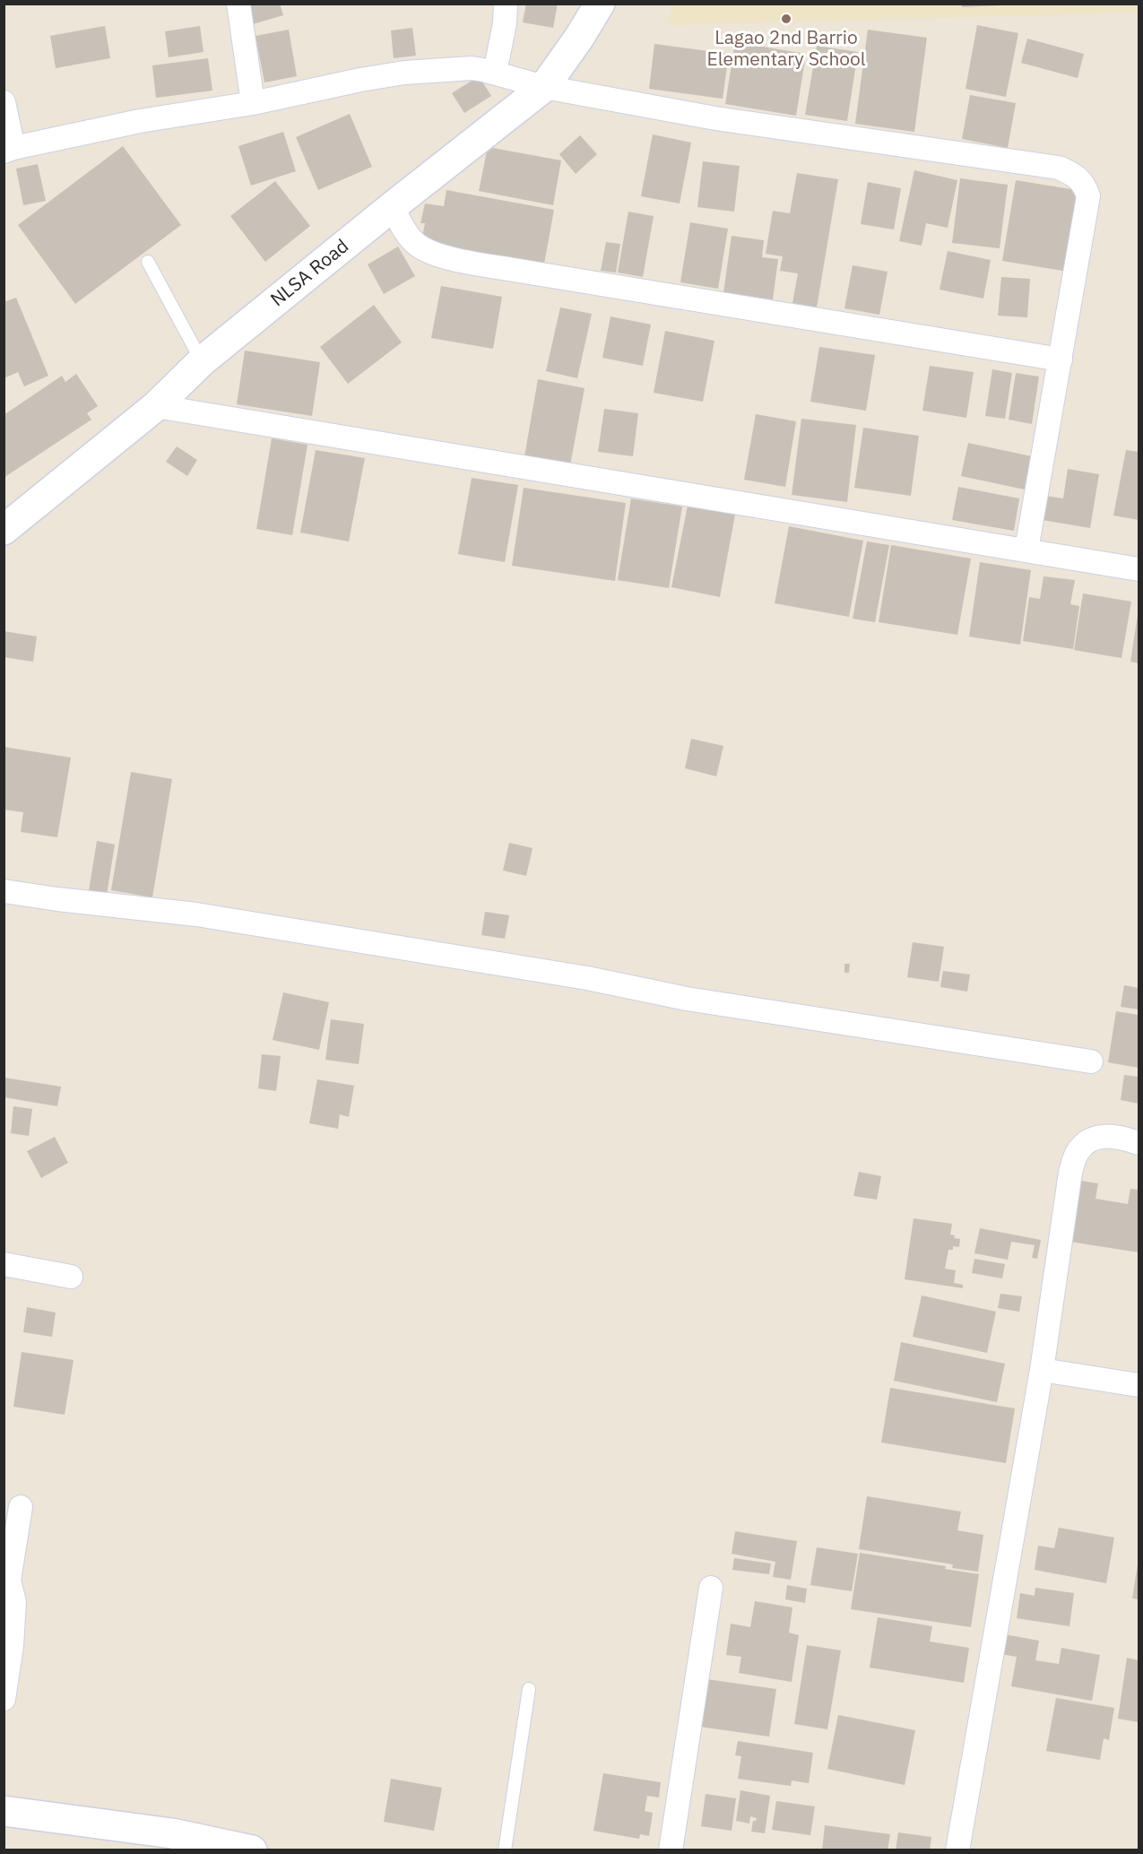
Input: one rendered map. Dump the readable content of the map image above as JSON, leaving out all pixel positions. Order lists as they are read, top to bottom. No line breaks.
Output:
{"streets":{"main road":["NLSA Road"]},"places":["Lagao 2nd Barrio Elementary School"]}
